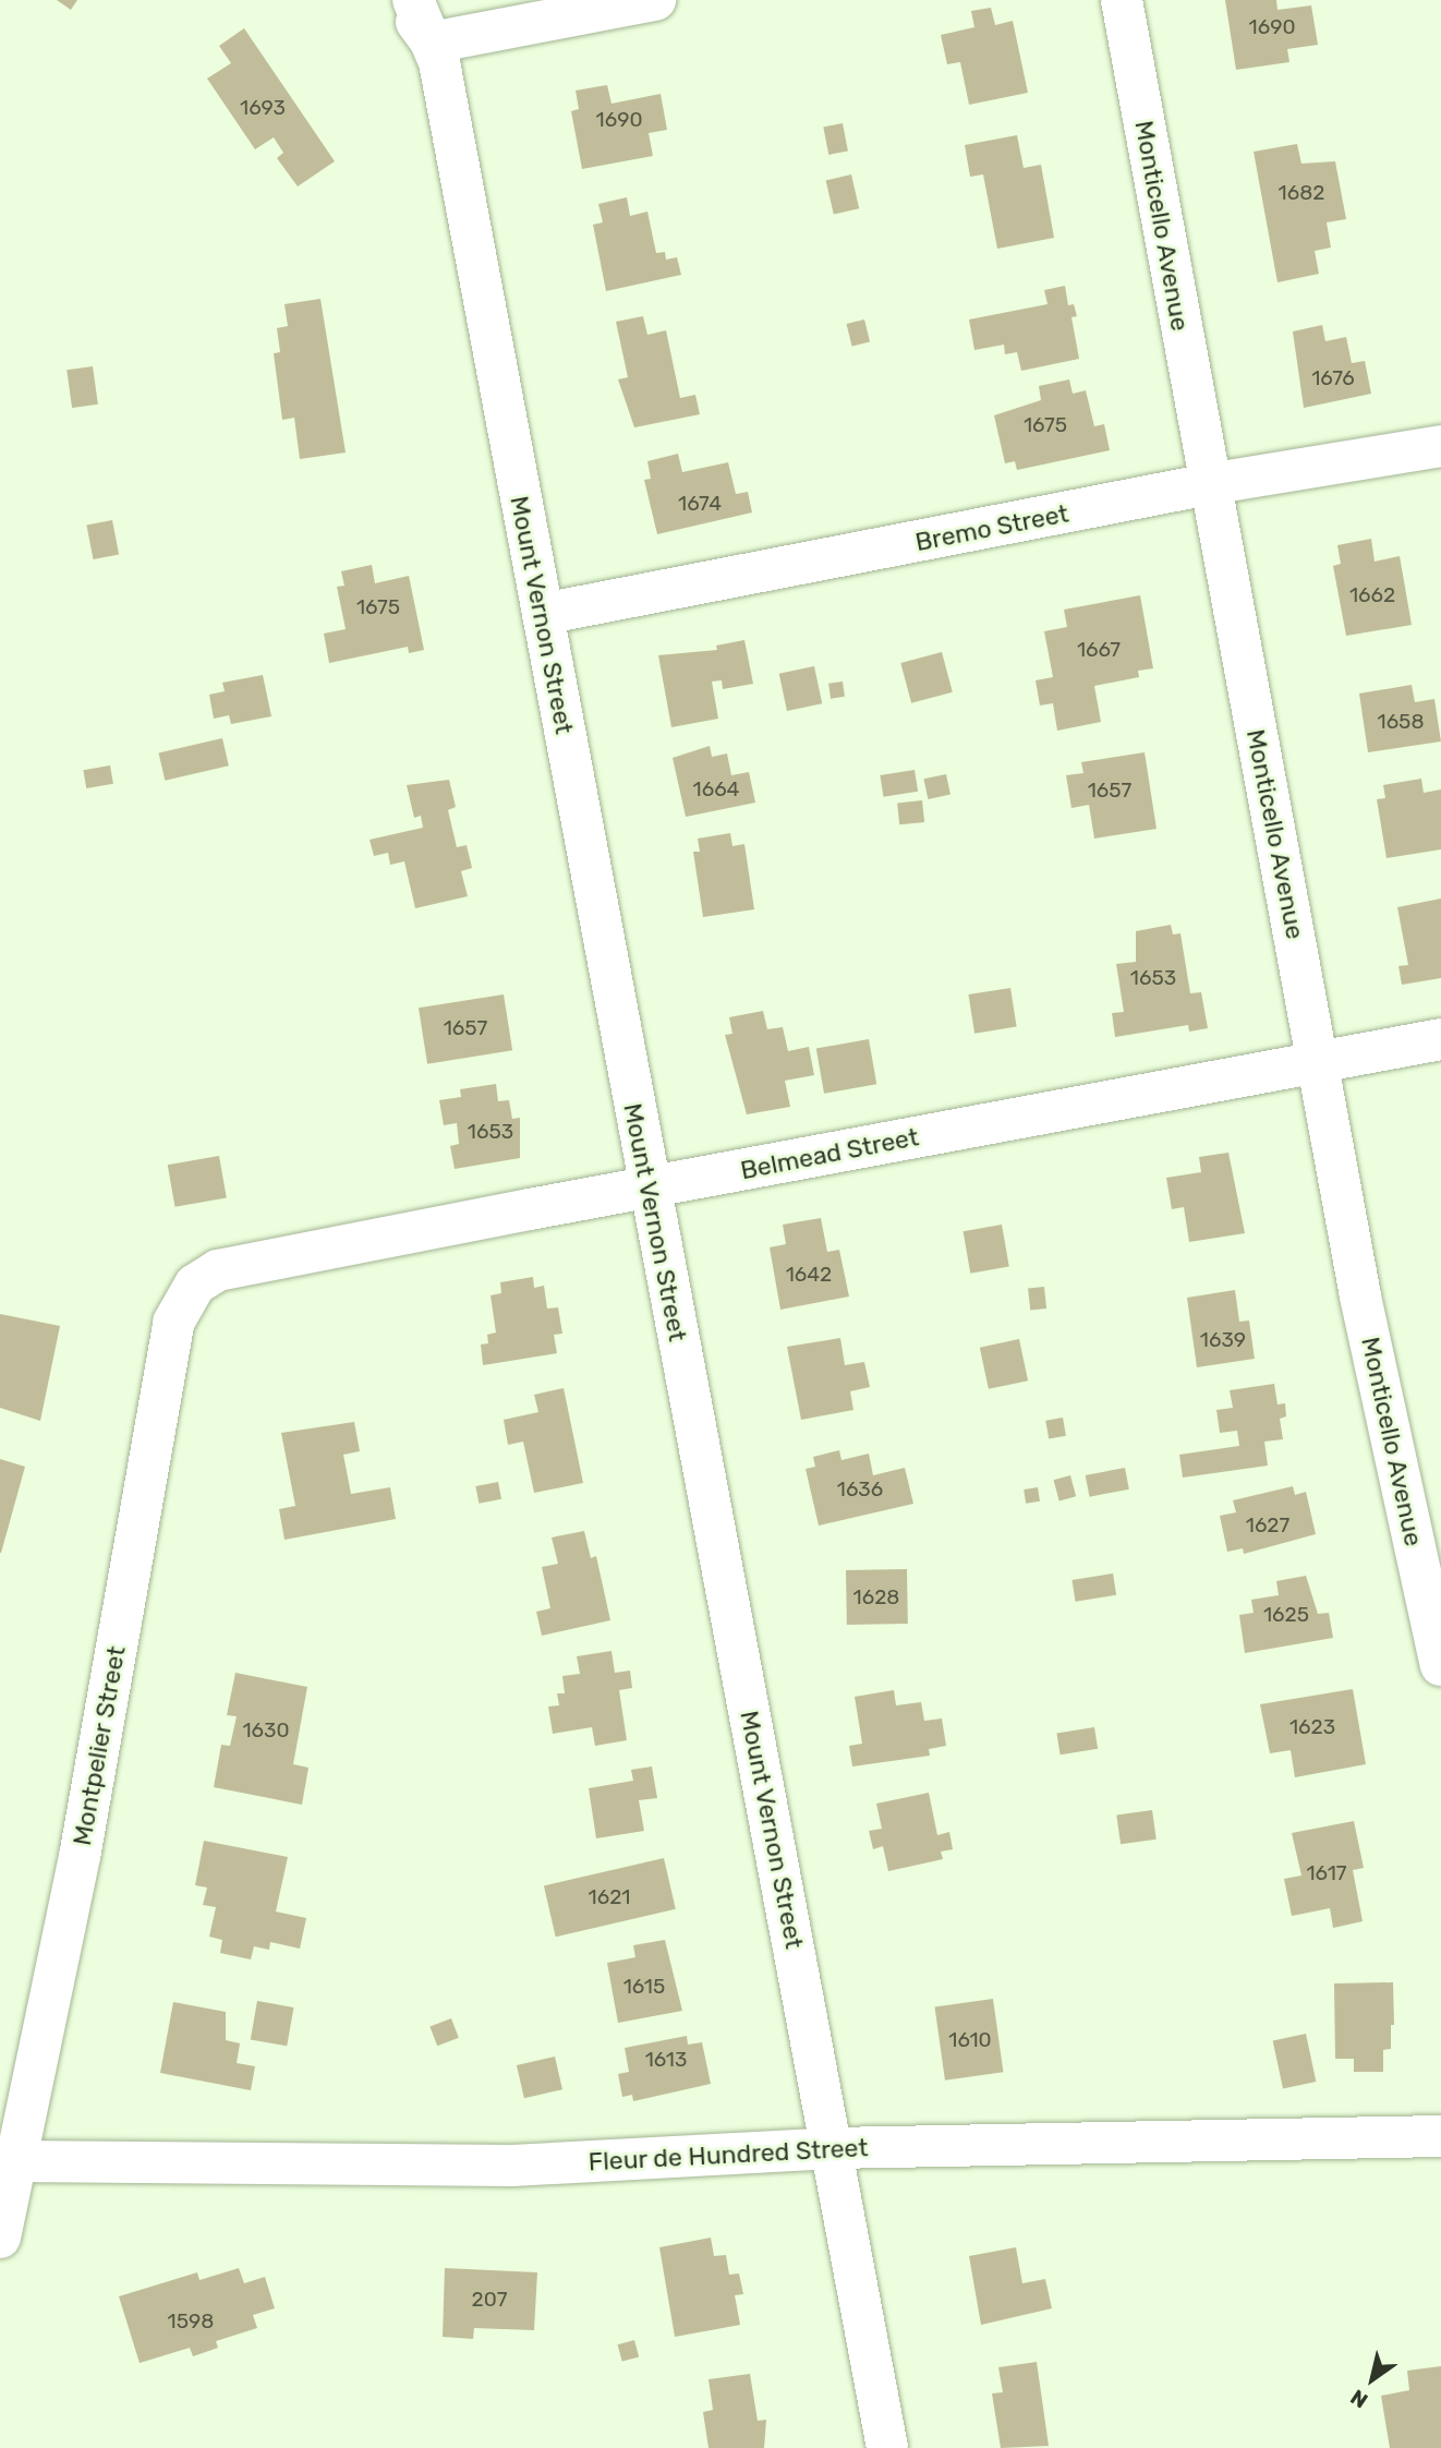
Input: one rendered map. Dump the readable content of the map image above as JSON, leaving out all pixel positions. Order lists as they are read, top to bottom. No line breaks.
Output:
{"streets":{"street":["Monticello Avenue","Bremo Street","Mount Vernon Street","Belmead Street","Montpelier Street","Fleur de Hundred Street"]},"crossings":[["Monticello Avenue","Bremo Street"],["Monticello Avenue","Belmead Street"],["Bremo Street","Mount Vernon Street"],["Mount Vernon Street","Belmead Street"],["Mount Vernon Street","Fleur de Hundred Street"],["Belmead Street","Montpelier Street"],["Montpelier Street","Fleur de Hundred Street"]],"house_numbers":["1690","1693","1690","1682","1676","1675","1674","1662","1675","1667","1658","1664","1657","1653","1657","1653","1642","1639","1636","1627","1628","1625","1623","1630","1617","1621","1615","1610","1613","207","1598"],"north":"bottom left"}
